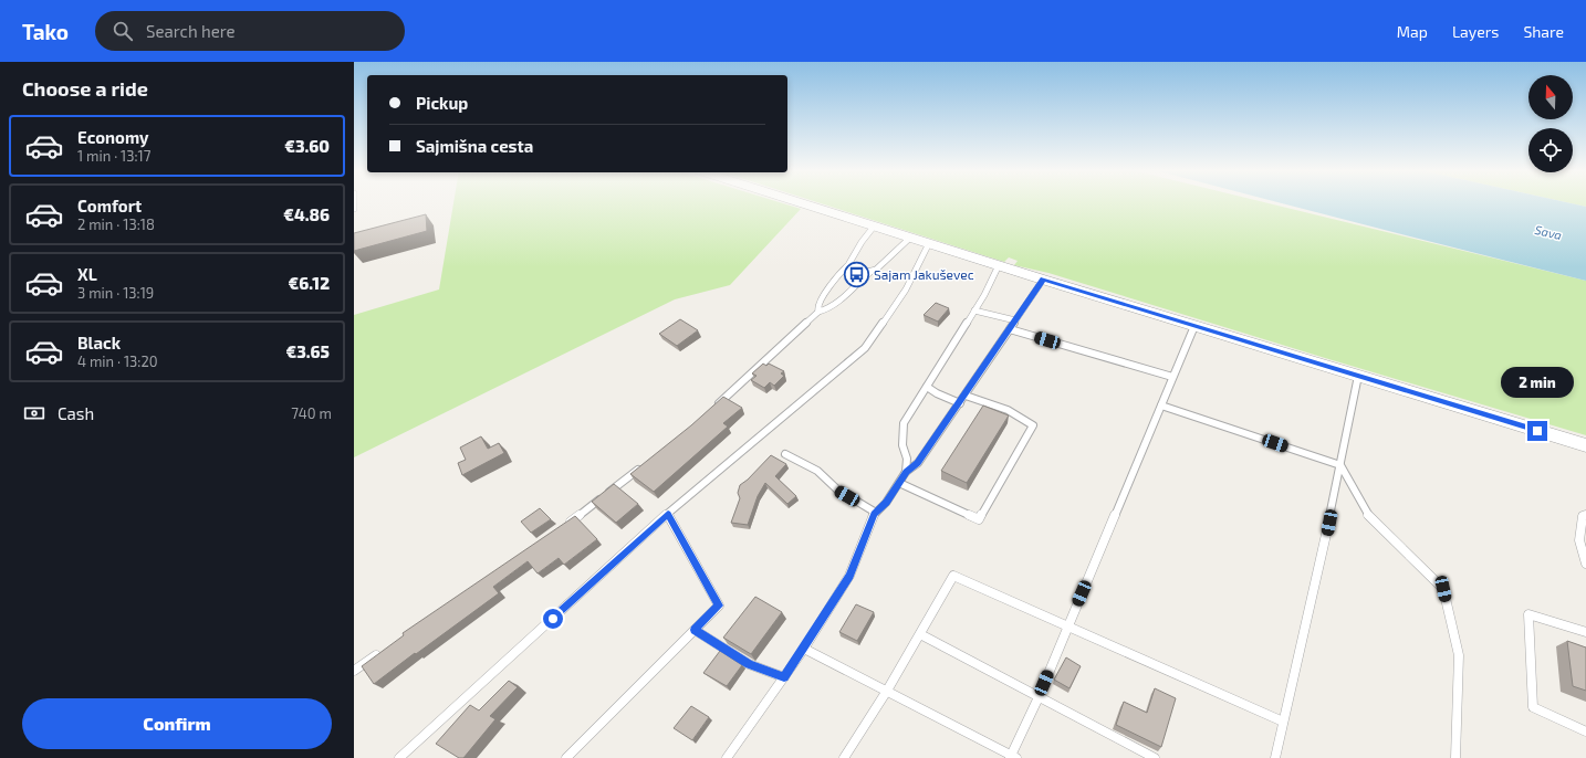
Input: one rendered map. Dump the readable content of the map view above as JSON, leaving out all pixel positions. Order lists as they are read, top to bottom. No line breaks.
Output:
{"water":["Sava"],"places":{"bus stop":["Sajam Jakuševec"]},"north":"top","page":{"header":"Tako","search":"Search here","nav":["Map","Layers","Share"],"heading":"Choose a ride","banner":["Pickup","Sajmišna cesta"],"list":[{"name":"Economy","note":"1 min · 13:17","value":"€3.60"},{"name":"Comfort","note":"2 min · 13:18","value":"€4.86"},{"name":"XL","note":"3 min · 13:19","value":"€6.12"},{"name":"Black","note":"4 min · 13:20","value":"€3.65"}],"bubble":"2 min","pay":["Cash","740 m"],"buttons":"Confirm"}}
